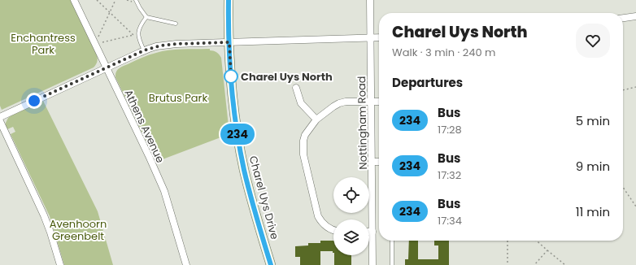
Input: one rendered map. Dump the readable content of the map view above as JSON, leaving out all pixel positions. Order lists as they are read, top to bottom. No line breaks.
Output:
{"streets":{"main road":["Charel Uys Drive"],"street":["Nottingham Road","Athens Avenue"]},"parks":["Enchantress Park","Brutus Park","Avenhoorn Greenbelt"],"places":["Charel Uys North"],"lines":["bus line 234"],"page":{"on_map":"234","heading":[["Charel Uys North","Walk · 3 min · 240 m"],"Departures"],"list":[{"mark":"234","name":"Bus","note":"17:28","value":"5 min"},{"mark":"234","name":"Bus","note":"17:32","value":"9 min"},{"mark":"234","name":"Bus","note":"17:34","value":"11 min"}]}}
